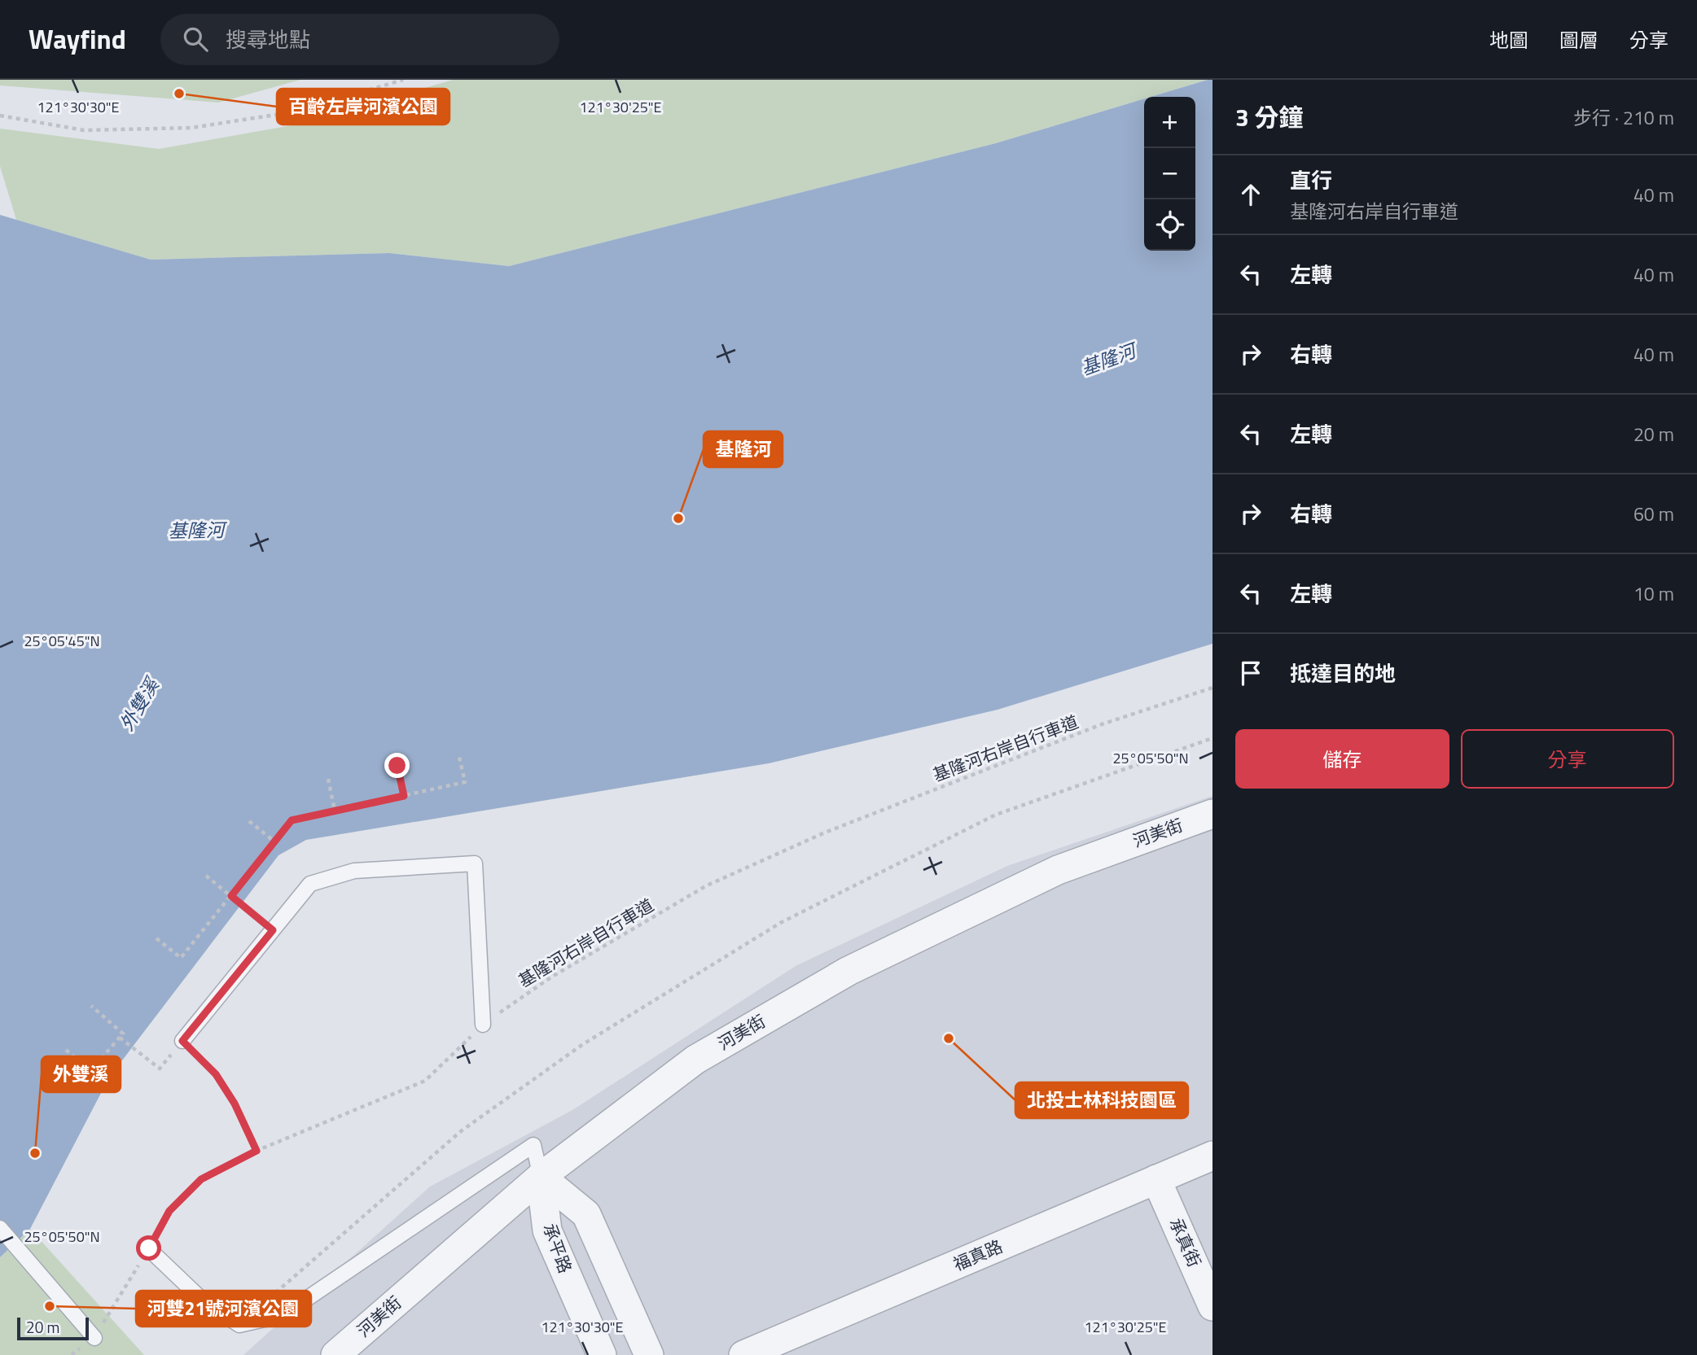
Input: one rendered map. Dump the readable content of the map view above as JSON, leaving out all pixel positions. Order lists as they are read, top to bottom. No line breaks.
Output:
{"streets":{"street":["河美街","承真街","承平路","福真路"],"path":["基隆河右岸自行車道"]},"crossings":[["河美街","承平路"],["承真街","福真路"]],"water":["基隆河","外雙溪"],"places":["百齡左岸河濱公園","基隆河","北投士林科技園區","外雙溪","河雙21號河濱公園"],"scale_bar":"20 m","page":{"header":"Wayfind","search":"搜尋地點","nav":["地圖","圖層","分享"],"heading":["3 分鐘","步行 · 210 m"],"map_buttons":["+","−"],"list":[["直行","基隆河右岸自行車道","40 m"],["左轉","40 m"],["右轉","40 m"],["左轉","20 m"],["右轉","60 m"],["左轉","10 m"],"抵達目的地"],"buttons":["儲存","分享"],"scale":"20 m"},"coordinates":["121°30'30\"E","121°30'25\"E","25°05'45\"N","25°05'50\"N"]}
